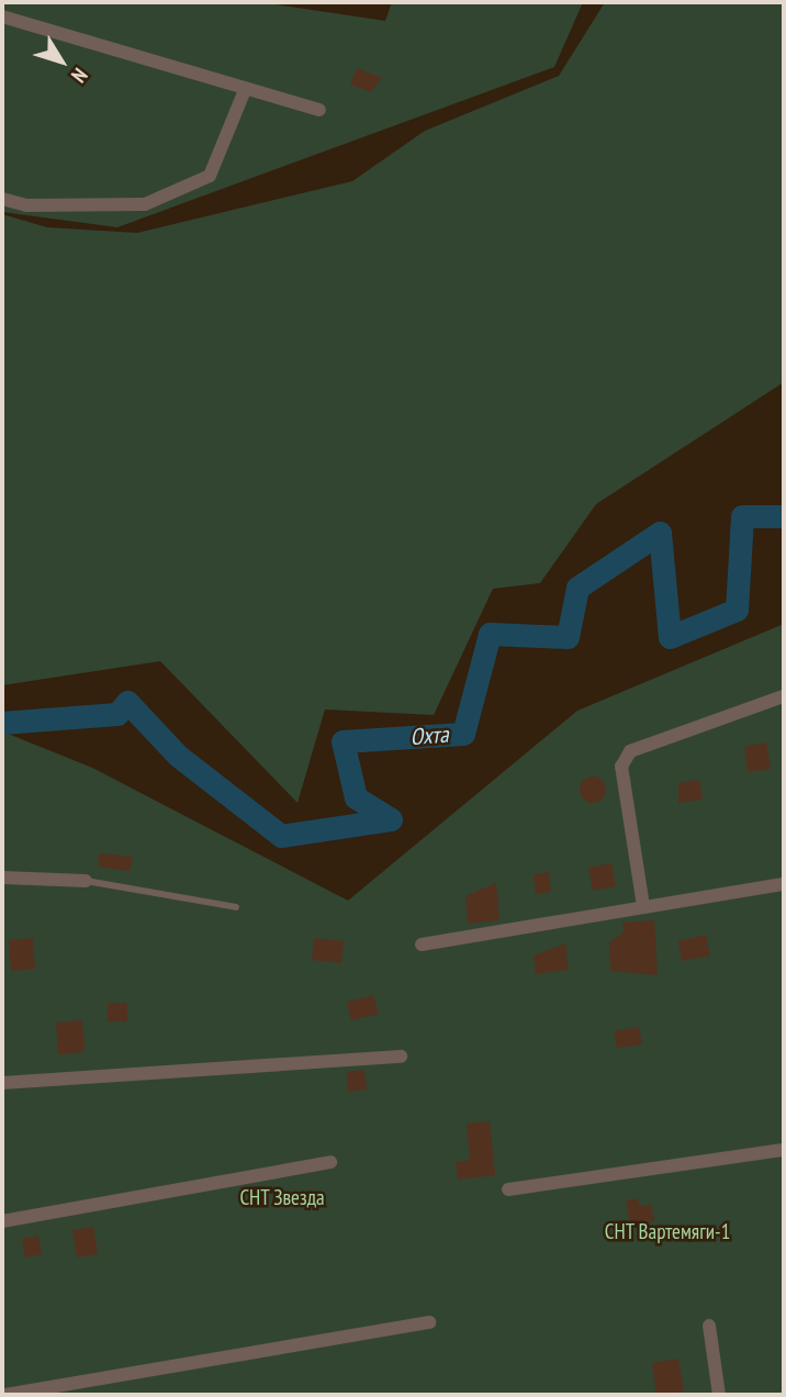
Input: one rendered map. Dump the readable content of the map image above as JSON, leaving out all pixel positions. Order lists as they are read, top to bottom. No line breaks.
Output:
{"water":["Охта"],"parks":["СНТ Звезда","СНТ Вартемяги-1"],"north":"bottom right"}
